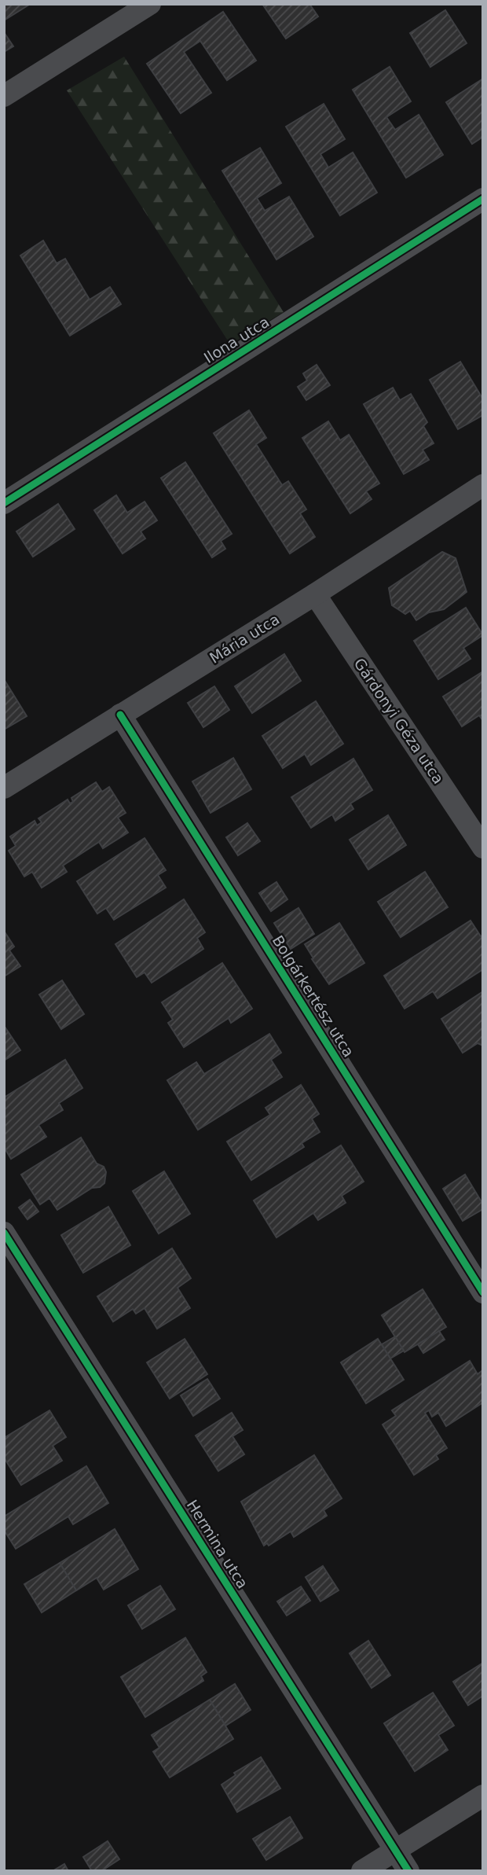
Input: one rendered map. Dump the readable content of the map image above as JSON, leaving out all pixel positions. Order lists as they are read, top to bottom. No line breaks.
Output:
{"streets":{"street":["Ilona utca","Mária utca","Gárdonyi Géza utca","Bolgárkertész utca","Hermina utca"]},"crossings":[["Mária utca","Gárdonyi Géza utca"],["Mária utca","Bolgárkertész utca"]]}
